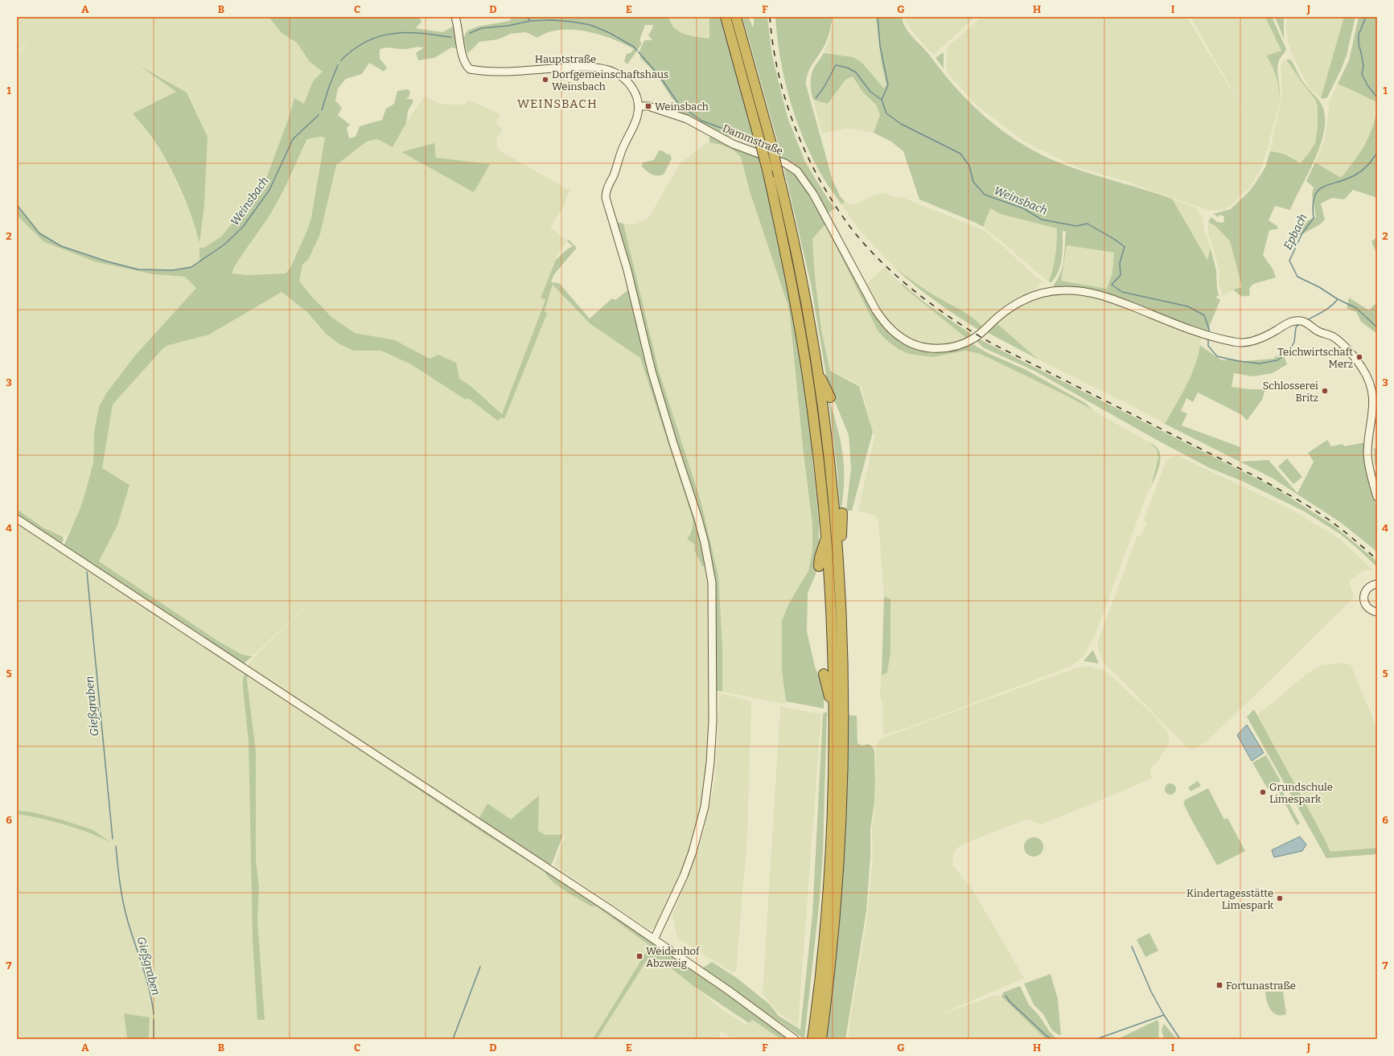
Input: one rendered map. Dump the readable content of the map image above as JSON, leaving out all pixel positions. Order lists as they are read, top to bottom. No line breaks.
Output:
{"streets":{"street":["Hauptstraße","Dammstraße"]},"crossings":[["Hauptstraße","Dammstraße"]],"districts":["WEINSBACH"],"water":["Weinsbach","Epbach","Gießgraben"],"places":{"other":["Dorfgemeinschaftshaus Weinsbach","Teichwirtschaft Merz","Schlosserei Britz","Grundschule Limespark","Kindertagesstätte Limespark"],"transit":["Weinsbach","Weidenhof Abzweig","Fortunastraße"]},"grid":{"columns":["A","B","C","D","E","F","G","H","I","J"],"rows":["1","2","3","4","5","6","7"]}}
